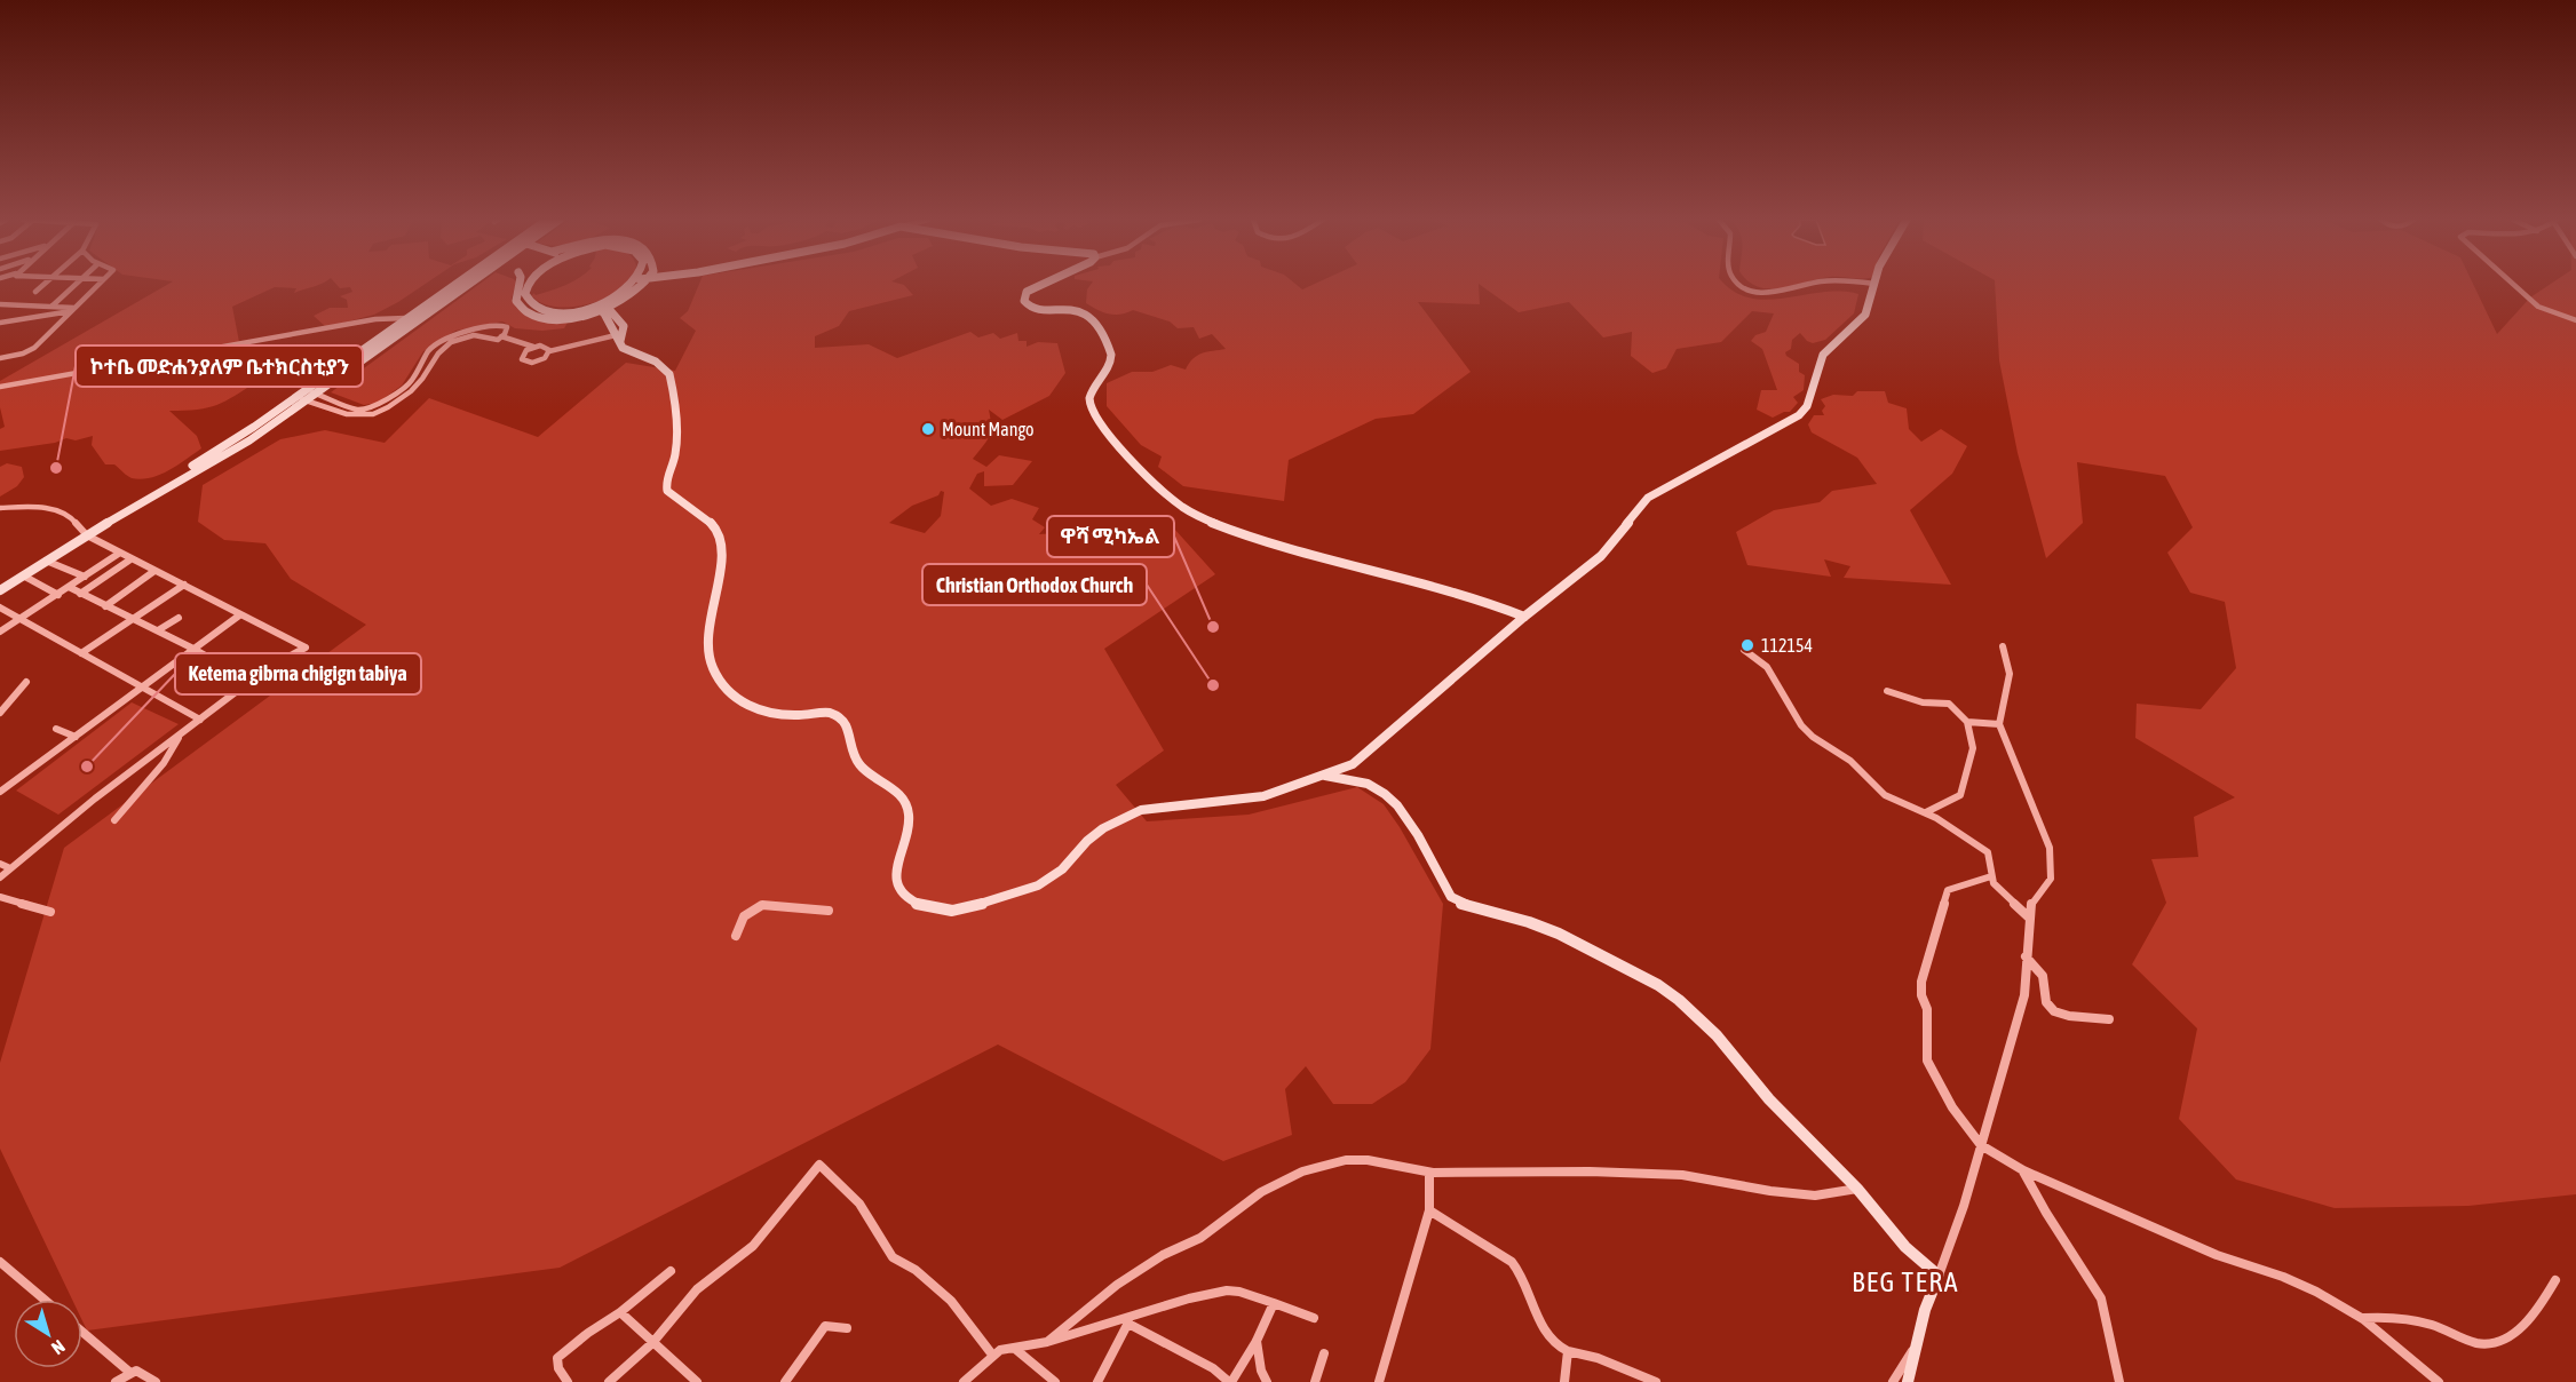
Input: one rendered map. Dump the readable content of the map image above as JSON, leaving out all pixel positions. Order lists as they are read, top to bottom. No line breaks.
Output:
{"districts":["BEG TERA"],"places":["Mount Mango","ኮተቤ መድሐንያለም ቤተክርስቲያን","ዋሻ ሚካኤል","112154","Christian Orthodox Church","Ketema gibrna chigign tabiya"],"north":"bottom right"}
